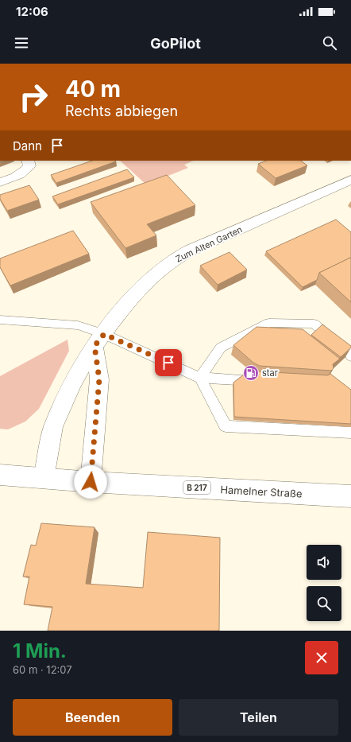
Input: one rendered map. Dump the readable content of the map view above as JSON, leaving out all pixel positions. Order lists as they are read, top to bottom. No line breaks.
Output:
{"streets":{"street":["Zum Alten Garten","B 217","Hamelner Straße"]},"crossings":[["Zum Alten Garten","Hamelner Straße"]],"places":{"fuel station":["star"]},"page":{"status":"12:06","header":"GoPilot","turn":["40 m","Rechts abbiegen"],"then":"Dann","heading":["1 Min.","60 m · 12:07"],"buttons":["Beenden","Teilen"]}}
